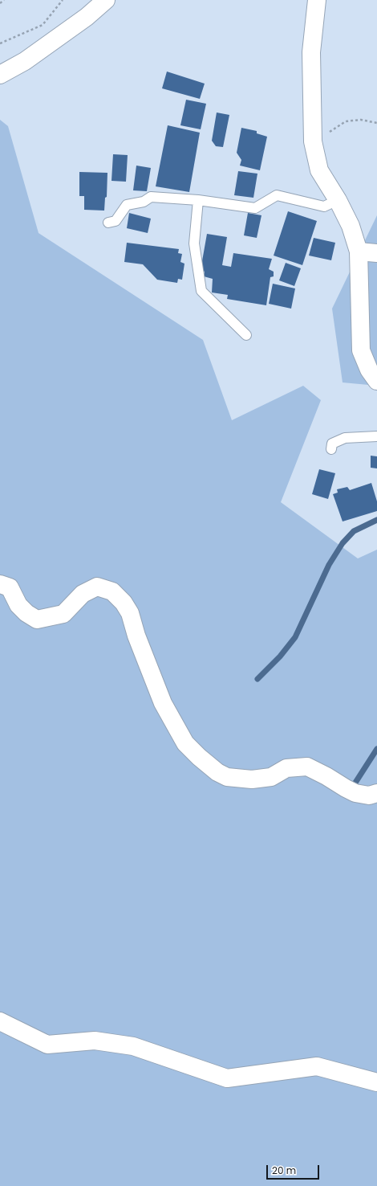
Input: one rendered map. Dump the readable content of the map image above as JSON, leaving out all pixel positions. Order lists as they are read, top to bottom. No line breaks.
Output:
{"scale_bar":"20 m"}
